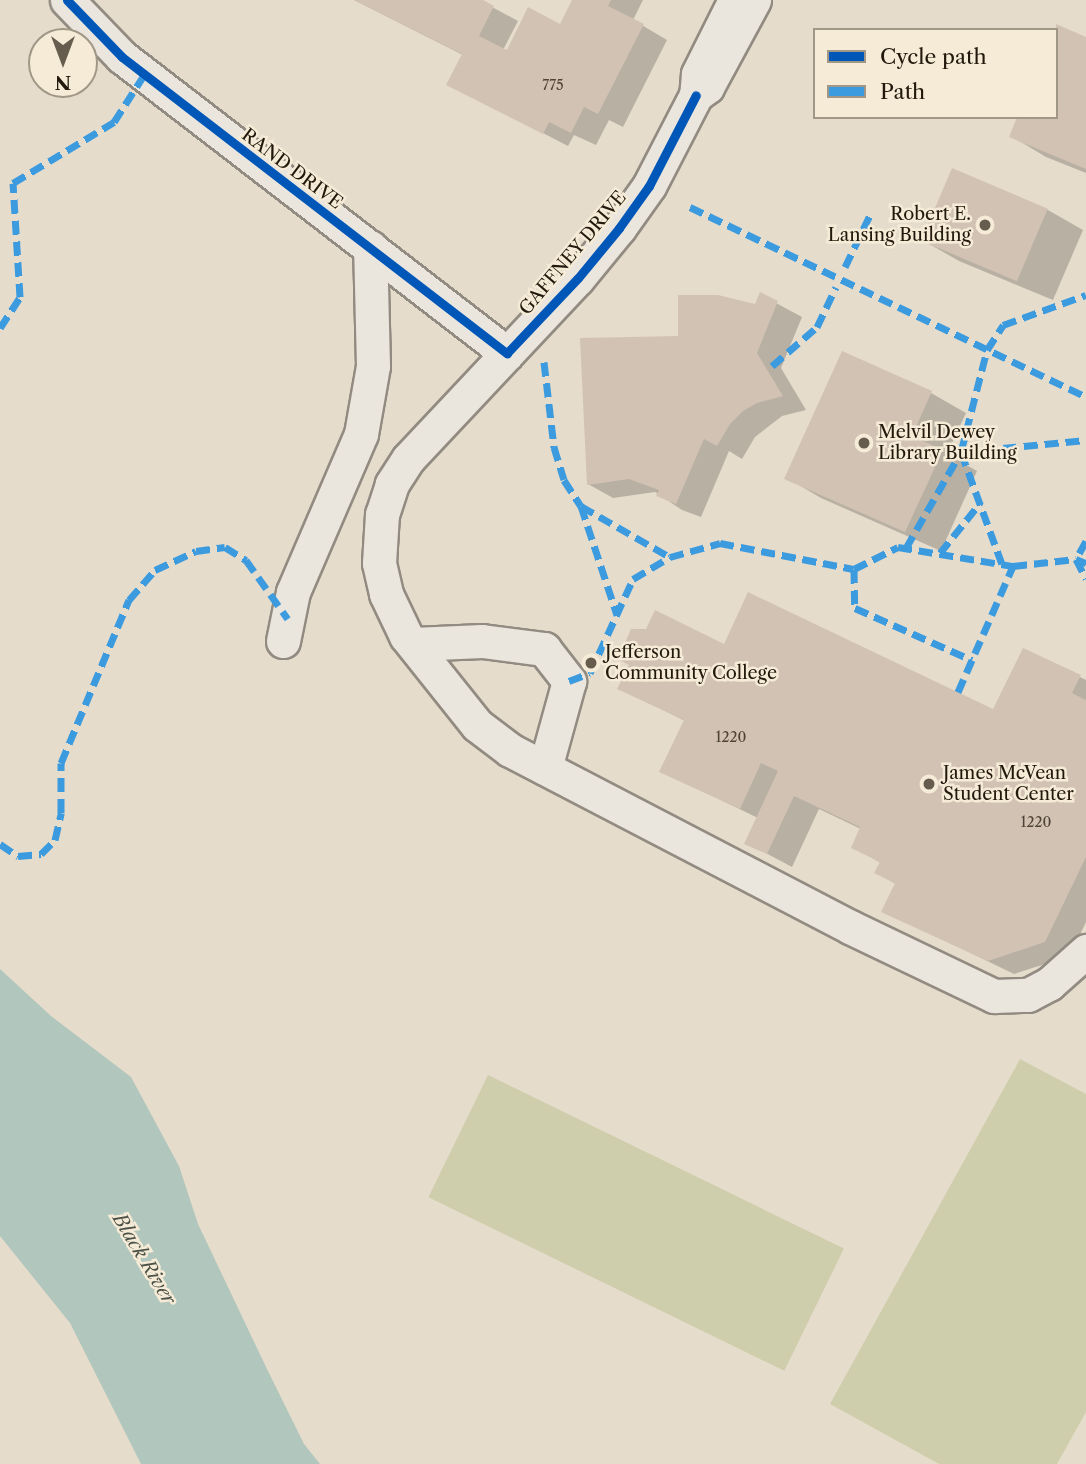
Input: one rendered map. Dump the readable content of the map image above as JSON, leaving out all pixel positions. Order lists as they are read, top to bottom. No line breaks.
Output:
{"streets":{"street":["RAND DRIVE","GAFFNEY DRIVE"]},"crossings":[["RAND DRIVE","GAFFNEY DRIVE"]],"water":["Black River"],"places":["Robert E. Lansing Building","Melvil Dewey Library Building","Jefferson Community College","James McVean Student Center"],"house_numbers":["775","1220","1220"],"legend":["Cycle path","Path"],"north":"bottom"}
